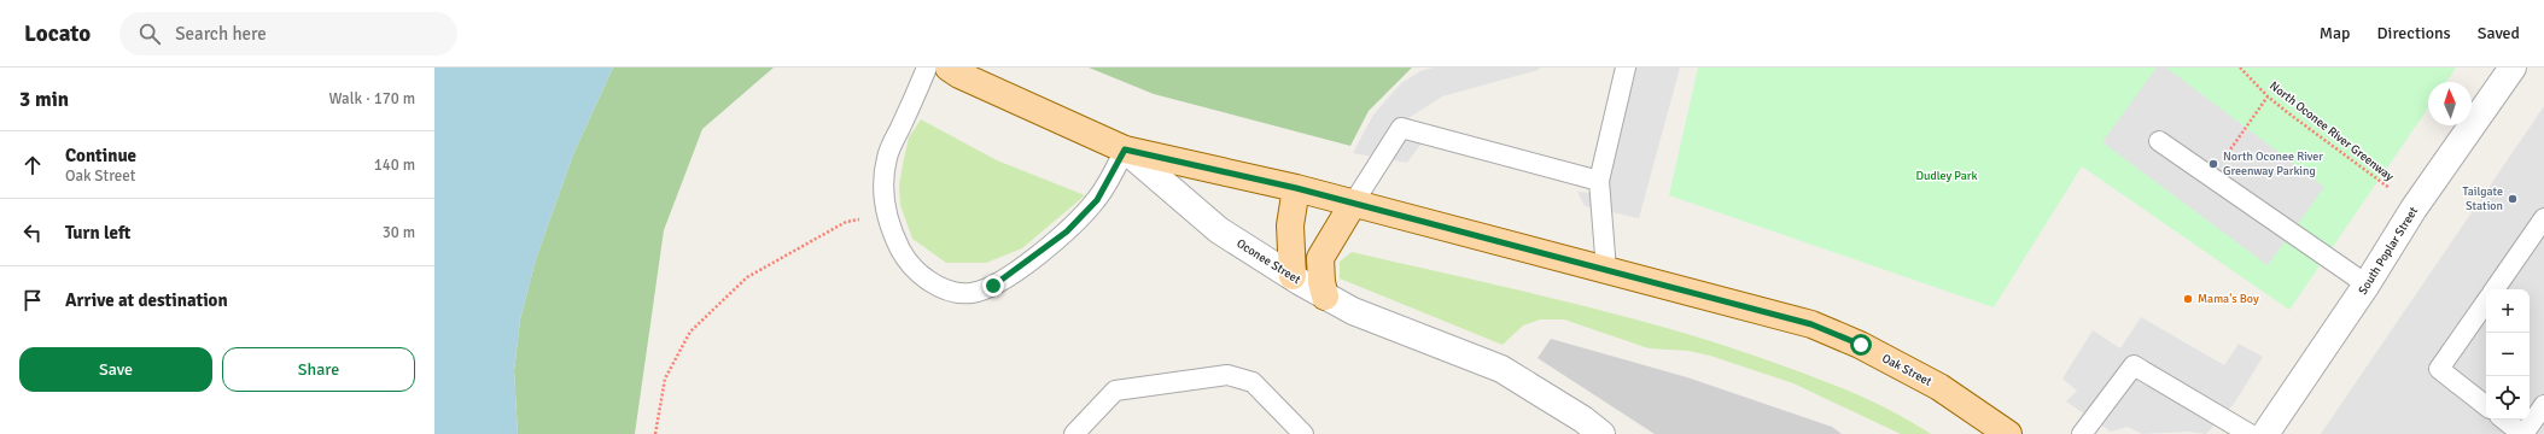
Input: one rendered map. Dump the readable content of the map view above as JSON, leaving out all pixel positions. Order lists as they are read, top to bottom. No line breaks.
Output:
{"streets":{"main road":["Oconee Street","Oak Street"],"street":["South Poplar Street"],"path":["North Oconee River Greenway"]},"crossings":[["North Oconee River Greenway","South Poplar Street"],["Oconee Street","Oak Street"]],"parks":["Dudley Park"],"places":["North Oconee River Greenway Parking","Tailgate Station","Mama's Boy"],"north":"top","page":{"header":"Locato","search":"Search here","nav":["Map","Directions","Saved"],"heading":["3 min","Walk · 170 m"],"list":[["Continue","Oak Street","140 m"],["Turn left","30 m"],"Arrive at destination"],"map_buttons":["+","−"],"buttons":["Save","Share"]}}
